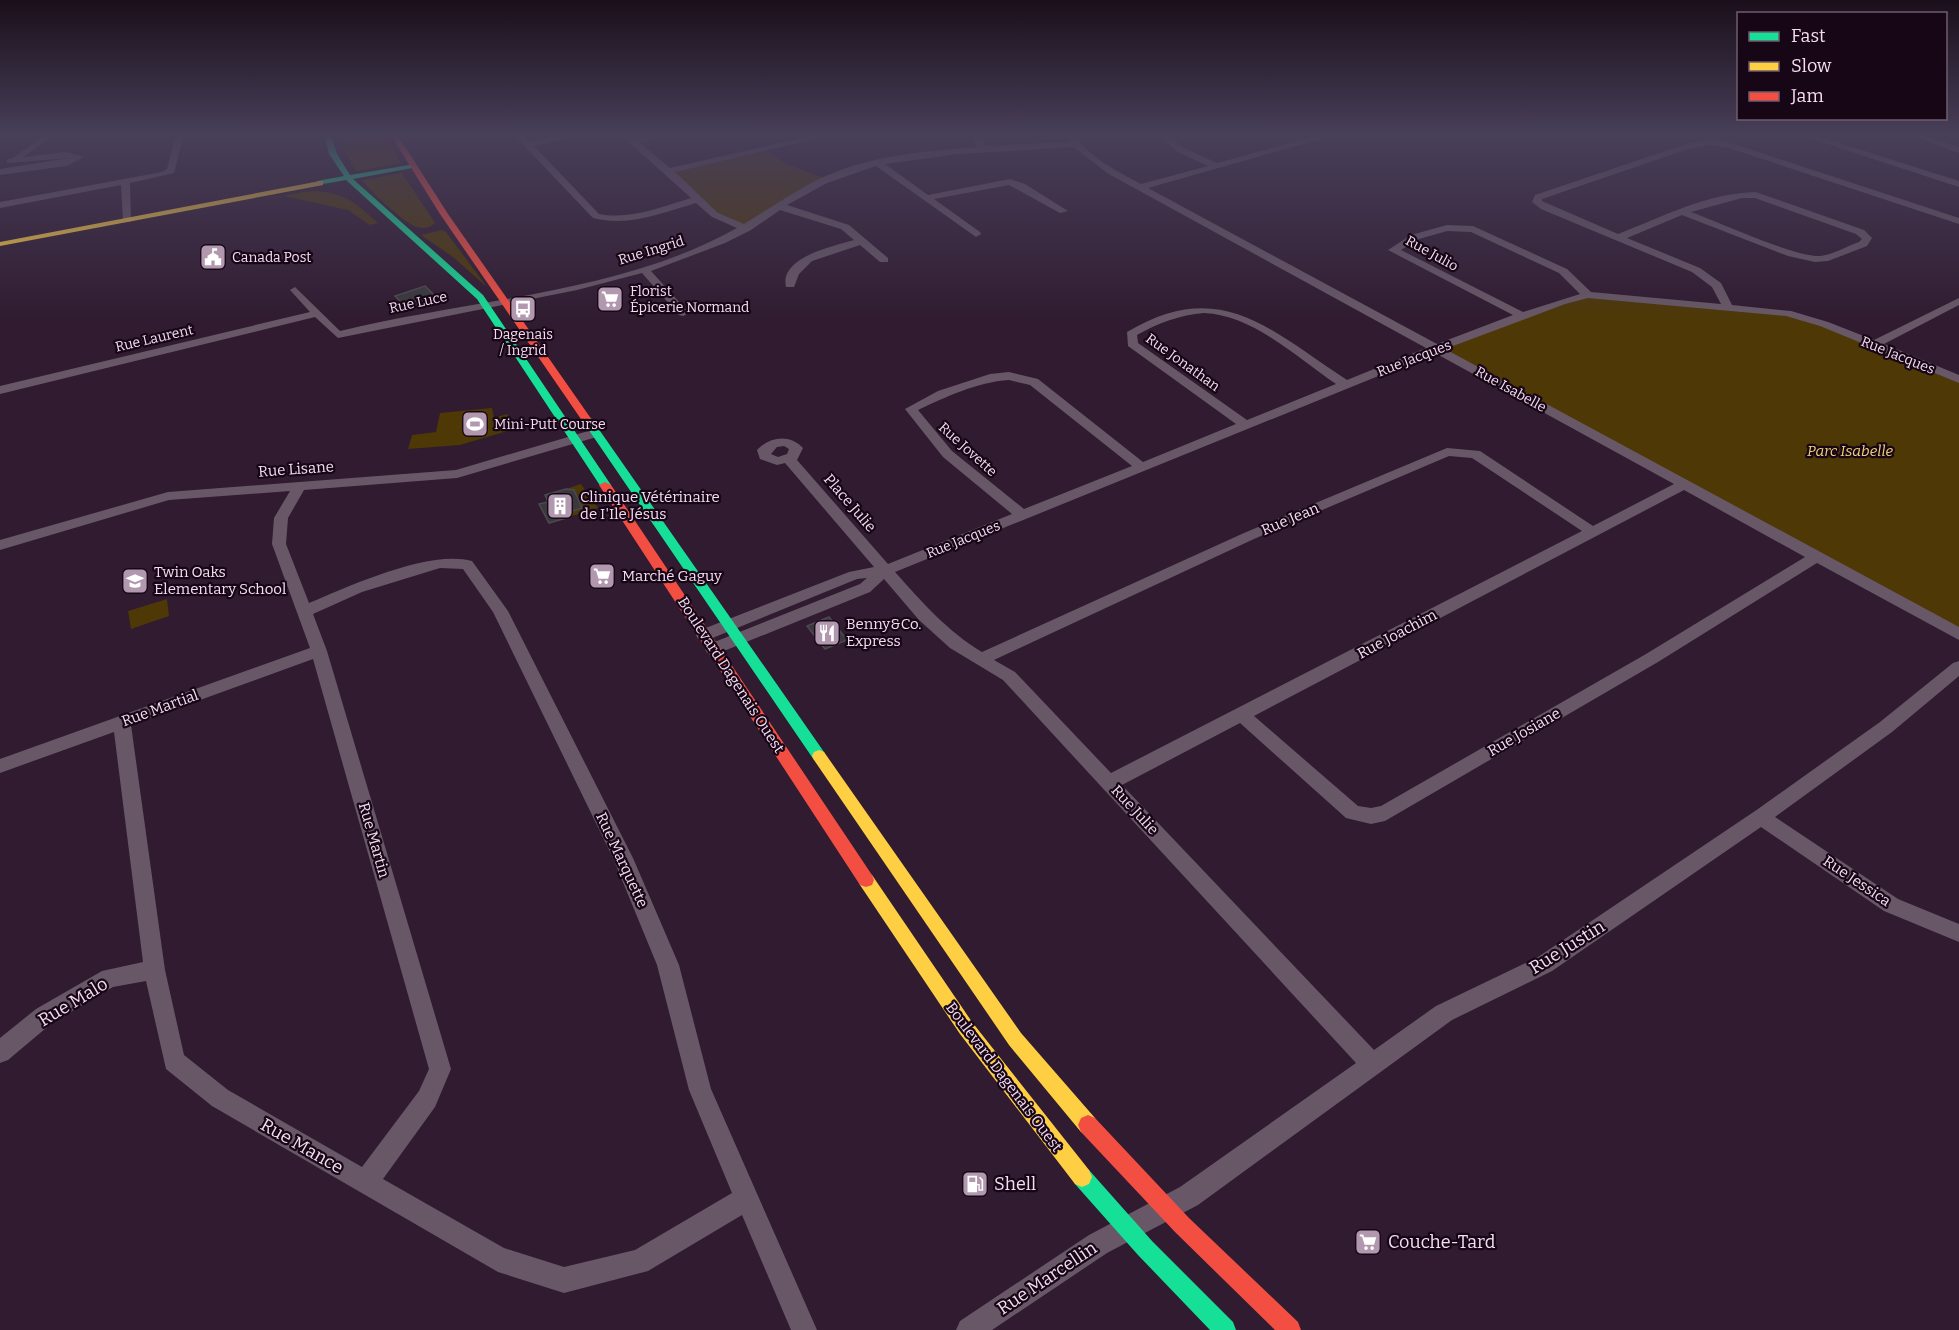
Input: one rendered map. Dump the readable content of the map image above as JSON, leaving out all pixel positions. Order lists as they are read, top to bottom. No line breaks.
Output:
{"streets":{"main road":["Boulevard Dagenais Ouest"],"street":["Rue Ingrid","Rue Julio","Rue Luce","Rue Laurent","Rue Jacques","Rue Jonathan","Rue Isabelle","Rue Jovette","Rue Lisane","Place Julie","Rue Jean","Rue Joachim","Rue Martial","Rue Josiane","Rue Julie","Rue Martin","Rue Marquette","Rue Jessica","Rue Justin","Rue Malo","Rue Mance","Rue Marcellin"]},"crossings":[["Rue Ingrid","Rue Luce"],["Rue Ingrid","Boulevard Dagenais Ouest"],["Rue Julio","Rue Jacques"],["Rue Luce","Rue Laurent"],["Rue Luce","Boulevard Dagenais Ouest"],["Rue Jacques","Rue Jonathan"],["Rue Jacques","Rue Isabelle"],["Rue Jacques","Rue Jovette"],["Rue Jacques","Place Julie"],["Rue Jacques","Boulevard Dagenais Ouest"],["Rue Jacques","Rue Julie"],["Rue Isabelle","Rue Joachim"],["Rue Isabelle","Rue Josiane"],["Rue Lisane","Boulevard Dagenais Ouest"],["Rue Lisane","Rue Martin"],["Place Julie","Rue Julie"],["Rue Jean","Rue Joachim"],["Rue Jean","Rue Julie"],["Rue Joachim","Rue Josiane"],["Rue Joachim","Rue Julie"],["Boulevard Dagenais Ouest","Rue Justin"],["Boulevard Dagenais Ouest","Rue Marcellin"],["Rue Martial","Rue Martin"],["Rue Martial","Rue Mance"],["Rue Julie","Rue Justin"],["Rue Martin","Rue Marquette"],["Rue Martin","Rue Mance"],["Rue Marquette","Rue Mance"],["Rue Jessica","Rue Justin"],["Rue Malo","Rue Mance"]],"parks":["Parc Isabelle"],"places":{"public building":["Canada Post"],"supermarket":["Florist Épicerie Normand","Marché Gaguy","Couche-Tard"],"bus stop":["Dagenais / Ingrid"],"sports":["Mini-Putt Course"],"building":["Clinique Vétérinaire de I'Ile Jésus"],"school or university":["Twin Oaks Elementary School"],"restaurant":["Benny&Co. Express"],"fuel station":["Shell"]},"legend":["Fast","Slow","Jam"]}
